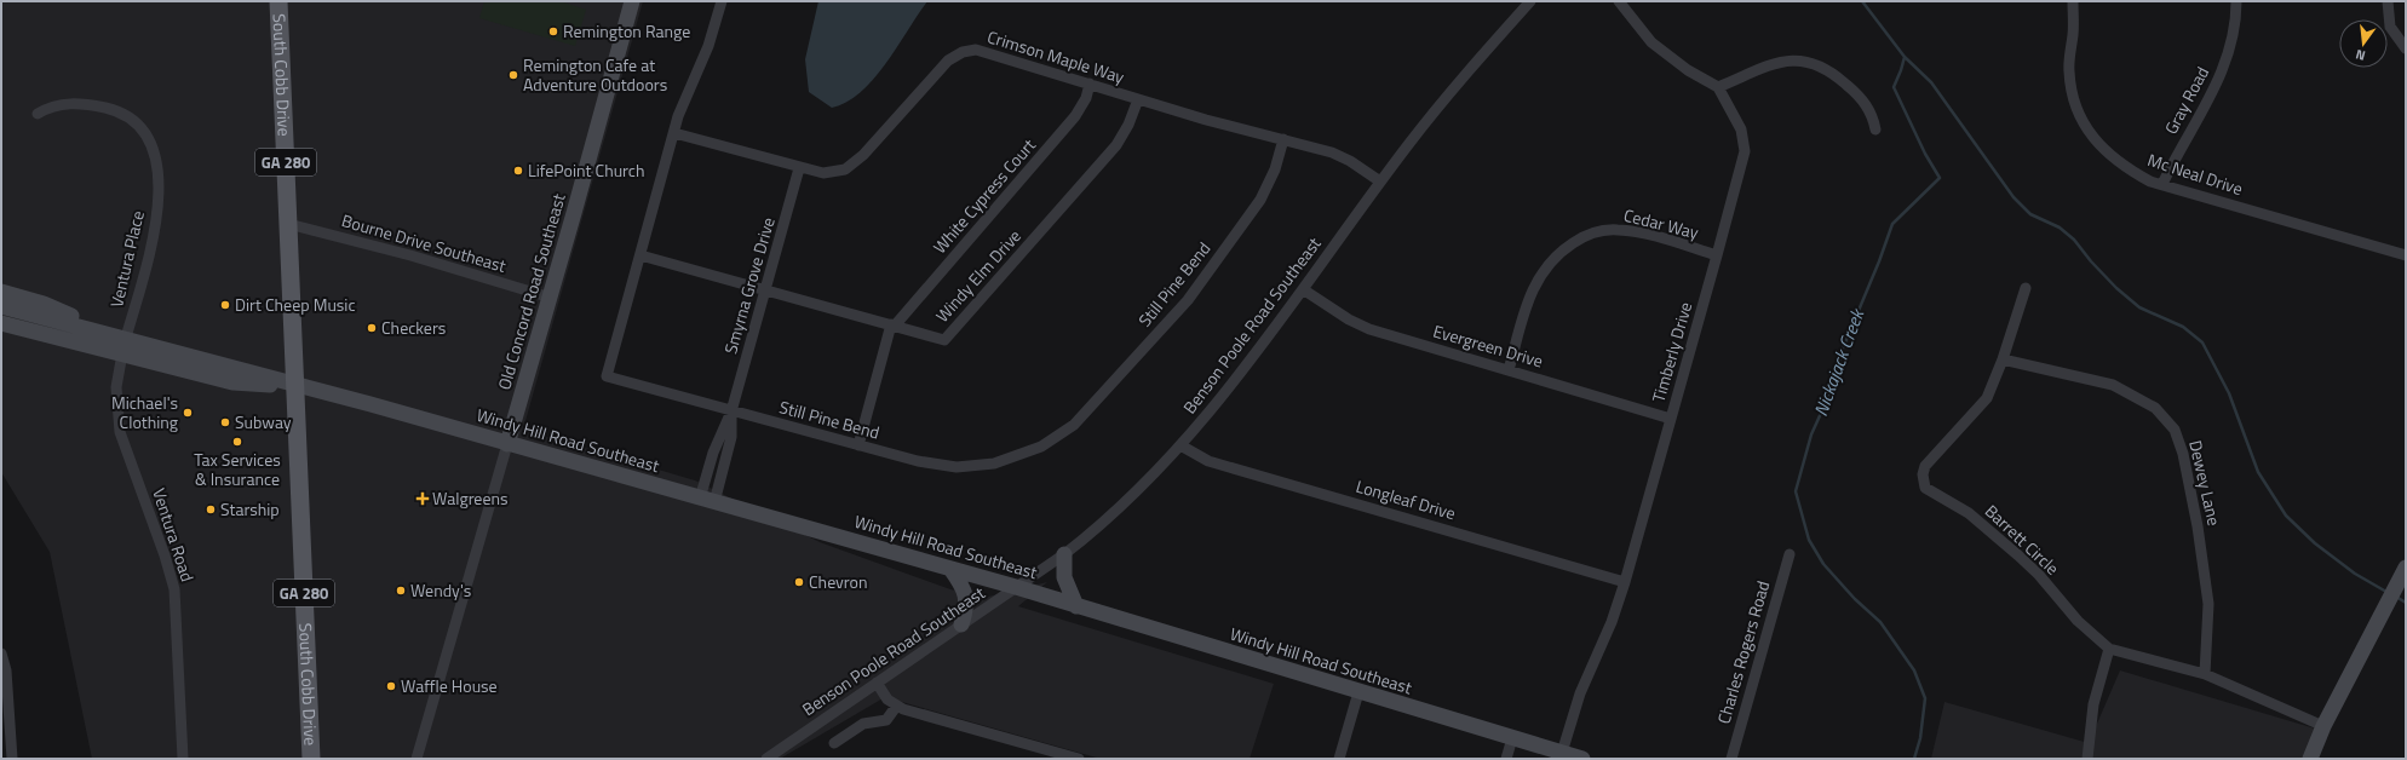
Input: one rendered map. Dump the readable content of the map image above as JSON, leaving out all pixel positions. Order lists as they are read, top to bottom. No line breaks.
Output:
{"streets":{"main road":["South Cobb Drive","GA 280","Old Concord Road Southeast","Windy Hill Road Southeast"],"street":["Crimson Maple Way","Gray Road","Mc Neal Drive","White Cypress Court","Cedar Way","Bourne Drive Southeast","Ventura Place","Windy Elm Drive","Still Pine Bend","Smyrna Grove Drive","Benson Poole Road Southeast","Evergreen Drive","Timberly Drive","Dewey Lane","Longleaf Drive","Ventura Road","Barrett Circle","Charles Rogers Road"]},"crossings":[["Crimson Maple Way","White Cypress Court"],["Crimson Maple Way","Windy Elm Drive"],["Crimson Maple Way","Still Pine Bend"],["Crimson Maple Way","Smyrna Grove Drive"],["Crimson Maple Way","Benson Poole Road Southeast"],["South Cobb Drive","Bourne Drive Southeast"],["South Cobb Drive","Windy Hill Road Southeast"],["Gray Road","Mc Neal Drive"],["White Cypress Court","Windy Elm Drive"],["Cedar Way","Evergreen Drive"],["Cedar Way","Timberly Drive"],["Bourne Drive Southeast","Old Concord Road Southeast"],["Ventura Place","Windy Hill Road Southeast"],["Windy Elm Drive","Still Pine Bend"],["Windy Elm Drive","Smyrna Grove Drive"],["Still Pine Bend","Smyrna Grove Drive"],["Smyrna Grove Drive","Windy Hill Road Southeast"],["Old Concord Road Southeast","Windy Hill Road Southeast"],["Benson Poole Road Southeast","Evergreen Drive"],["Benson Poole Road Southeast","Windy Hill Road Southeast"],["Benson Poole Road Southeast","Longleaf Drive"],["Evergreen Drive","Timberly Drive"],["Timberly Drive","Windy Hill Road Southeast"],["Timberly Drive","Longleaf Drive"],["Windy Hill Road Southeast","Ventura Road"],["Dewey Lane","Barrett Circle"]],"water":["Nickajack Creek"],"places":{"other":["Remington Range","Remington Cafe at Adventure Outdoors","LifePoint Church","Dirt Cheep Music","Checkers","Michael's Clothing","Subway","Tax Services & Insurance","Starship","Chevron","Wendy's","Waffle House"],"health":["Walgreens"]},"north":"bottom"}
